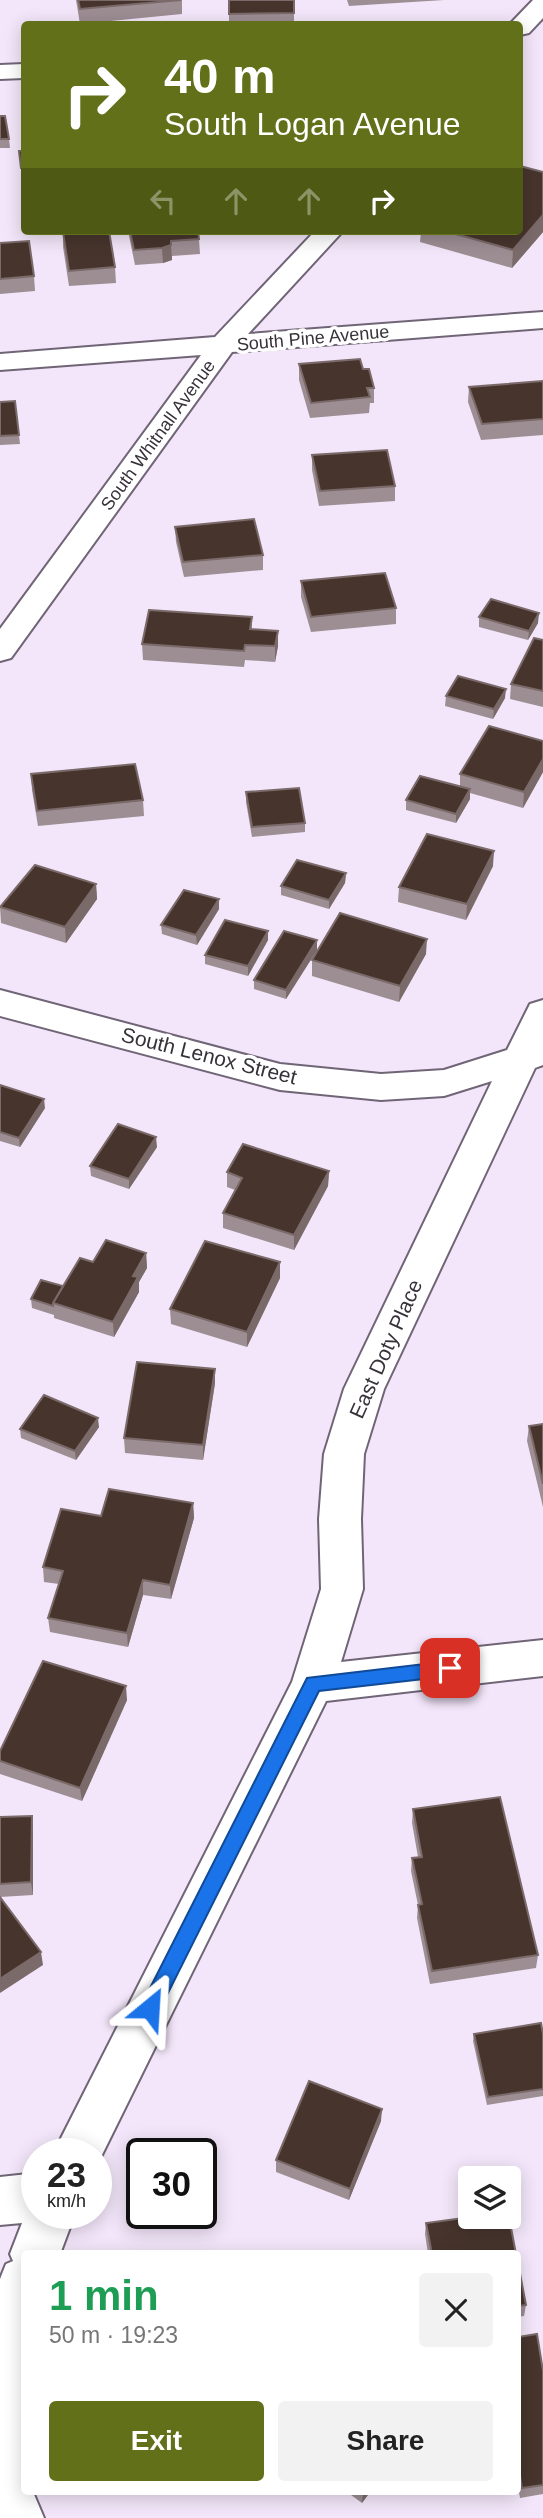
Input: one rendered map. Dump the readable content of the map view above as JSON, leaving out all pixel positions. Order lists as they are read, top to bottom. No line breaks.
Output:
{"streets":{"street":["South Pine Avenue","South Whitnall Avenue","South Lenox Street","East Doty Place"]},"crossings":[["South Pine Avenue","South Whitnall Avenue"],["South Lenox Street","East Doty Place"]],"page":{"turn":["40 m","South Logan Avenue"],"speed":"23 km/h","limit":"30","heading":["1 min","50 m · 19:23"],"buttons":["Exit","Share"]}}
